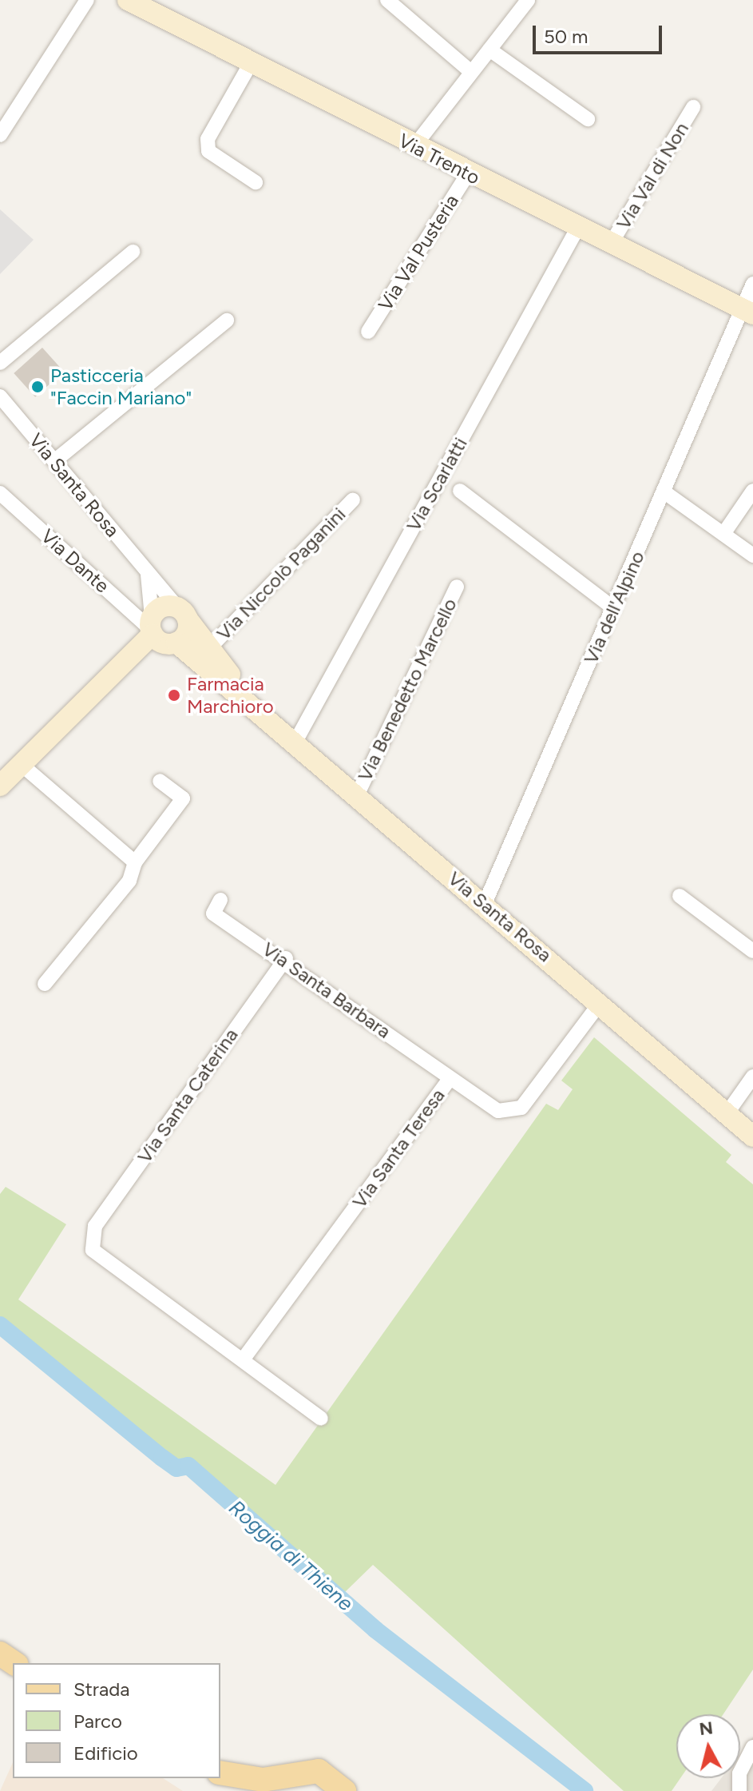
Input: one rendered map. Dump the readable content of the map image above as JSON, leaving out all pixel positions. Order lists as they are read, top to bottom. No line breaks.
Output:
{"streets":{"street":["Via Trento","Via Val di Non","Via Val Pusteria","Via Scarlatti","Via Santa Rosa","Via Dante","Via Niccolò Paganini","Via dell'Alpino","Via Benedetto Marcello","Via Santa Barbara","Via Santa Caterina","Via Santa Teresa"]},"crossings":[["Via Trento","Via Val di Non"],["Via Trento","Via Val Pusteria"],["Via Trento","Via Scarlatti"],["Via Trento","Via dell'Alpino"],["Via Scarlatti","Via Santa Rosa"],["Via Santa Rosa","Via Dante"],["Via Santa Rosa","Via Niccolò Paganini"],["Via Santa Rosa","Via dell'Alpino"],["Via Santa Rosa","Via Benedetto Marcello"],["Via Santa Rosa","Via Santa Teresa"],["Via Santa Barbara","Via Santa Caterina"],["Via Santa Barbara","Via Santa Teresa"],["Via Santa Caterina","Via Santa Teresa"]],"water":["Roggia di Thiene"],"places":["Pasticceria \"Faccin Mariano\"","Farmacia Marchioro"],"legend":["Strada","Parco","Edificio"],"scale_bar":"50 m","north":"top"}
